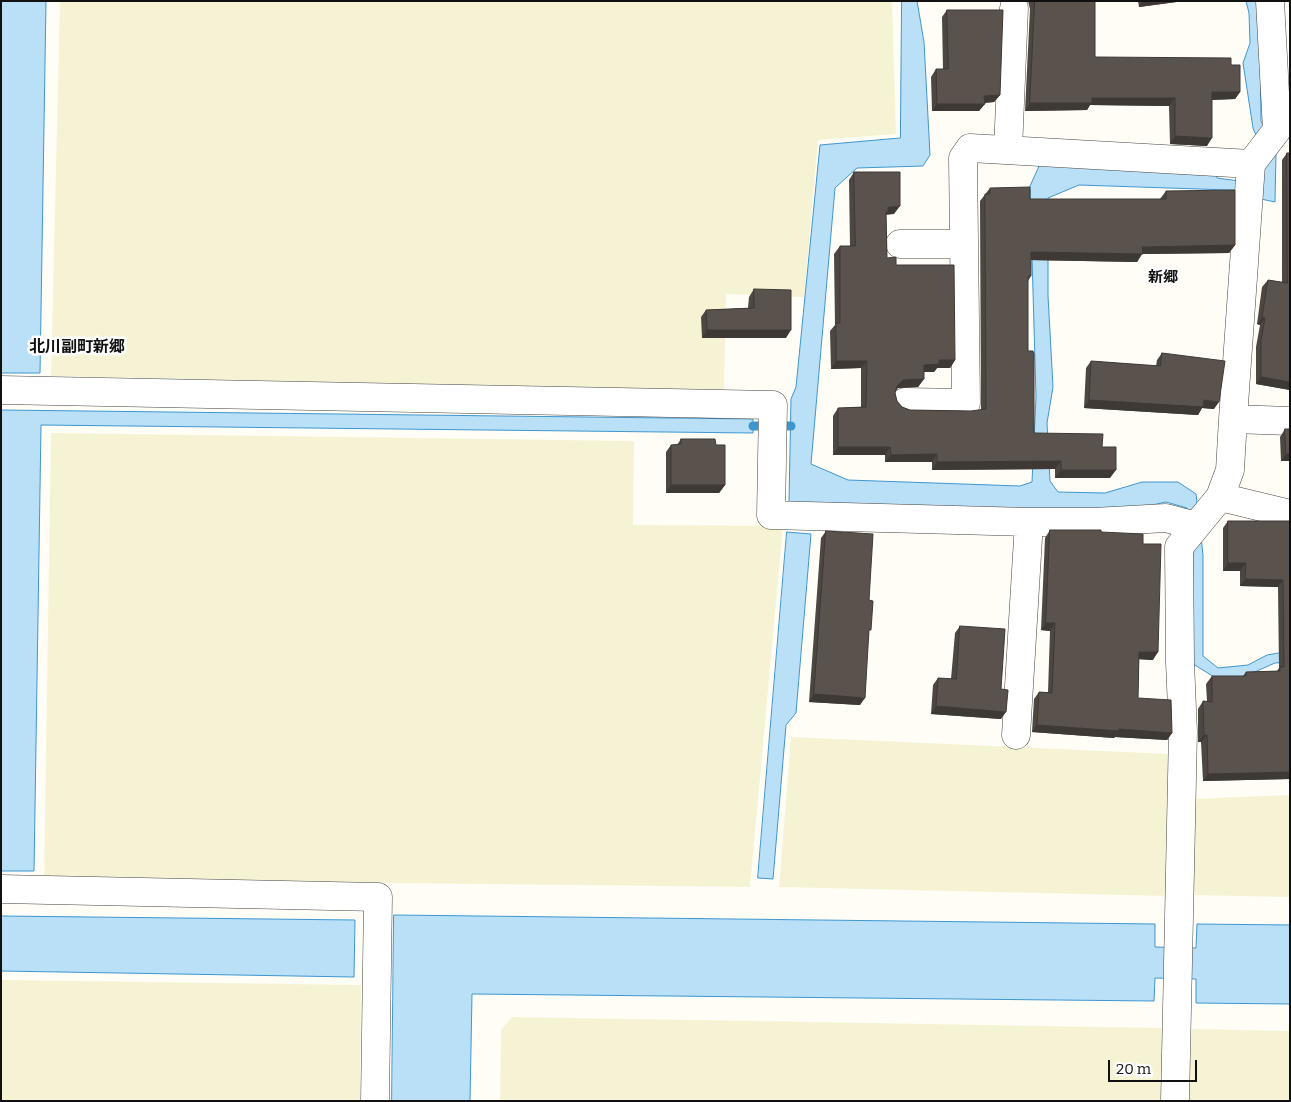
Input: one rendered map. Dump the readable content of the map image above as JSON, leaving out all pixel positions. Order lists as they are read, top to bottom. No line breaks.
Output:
{"districts":["新郷","北川副町新郷"],"scale_bar":"20 m"}
